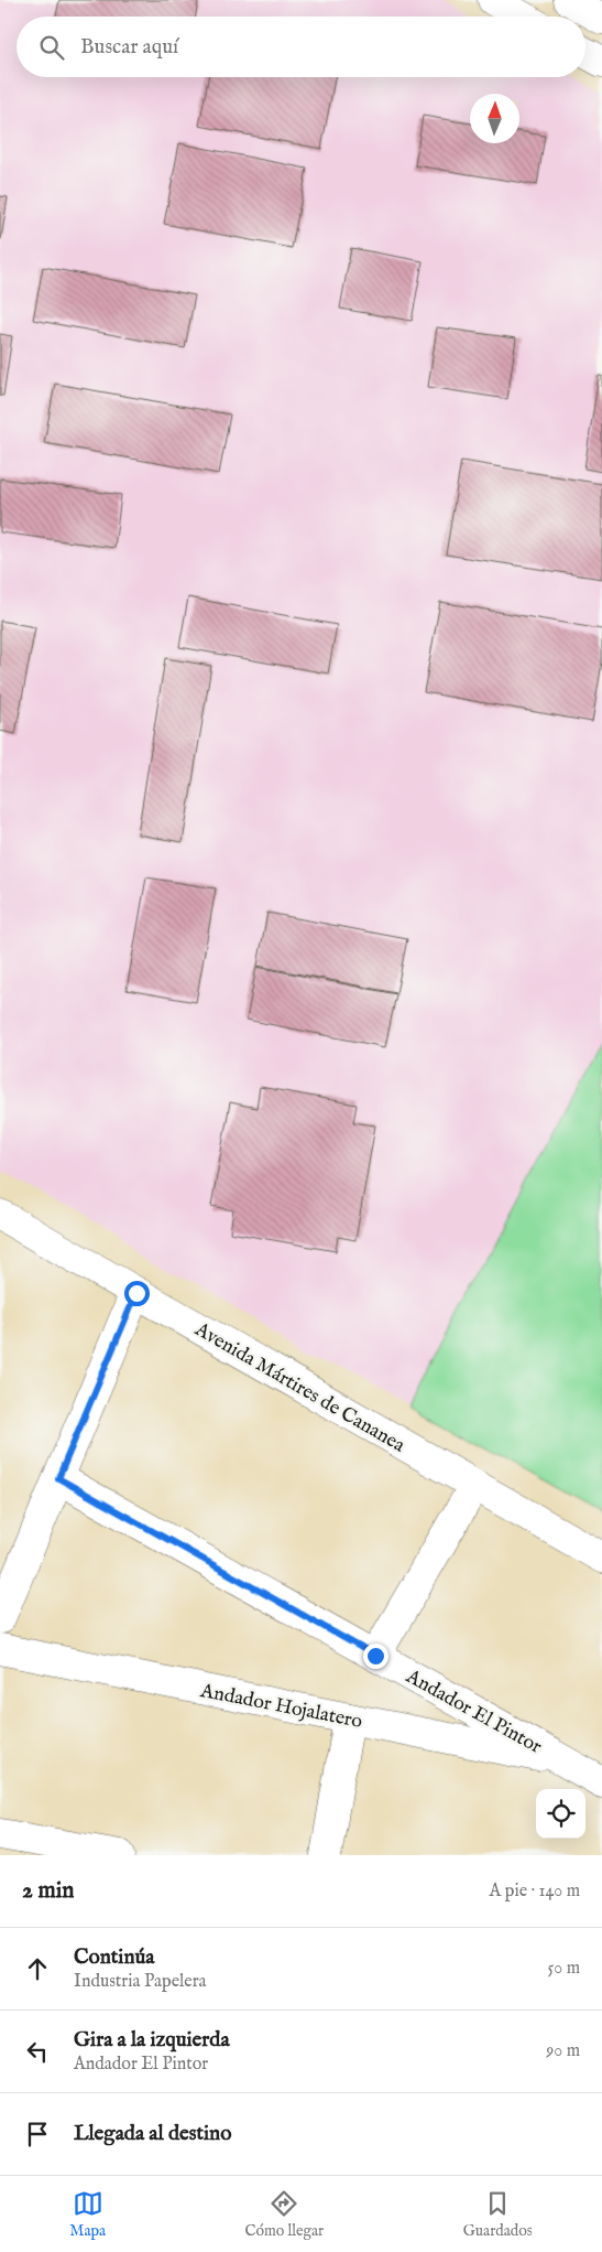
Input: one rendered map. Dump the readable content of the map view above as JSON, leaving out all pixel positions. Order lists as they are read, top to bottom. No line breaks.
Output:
{"streets":{"street":["Avenida Mártires de Cananea","Andador Hojalatero","Andador El Pintor"]},"crossings":[["Andador Hojalatero","Andador El Pintor"]],"north":"top","page":{"search":"Buscar aquí","heading":["2 min","A pie · 140 m"],"list":[["Continúa","Industria Papelera","50 m"],["Gira a la izquierda","Andador El Pintor","90 m"],"Llegada al destino"],"nav":["Mapa","Cómo llegar","Guardados"]}}
